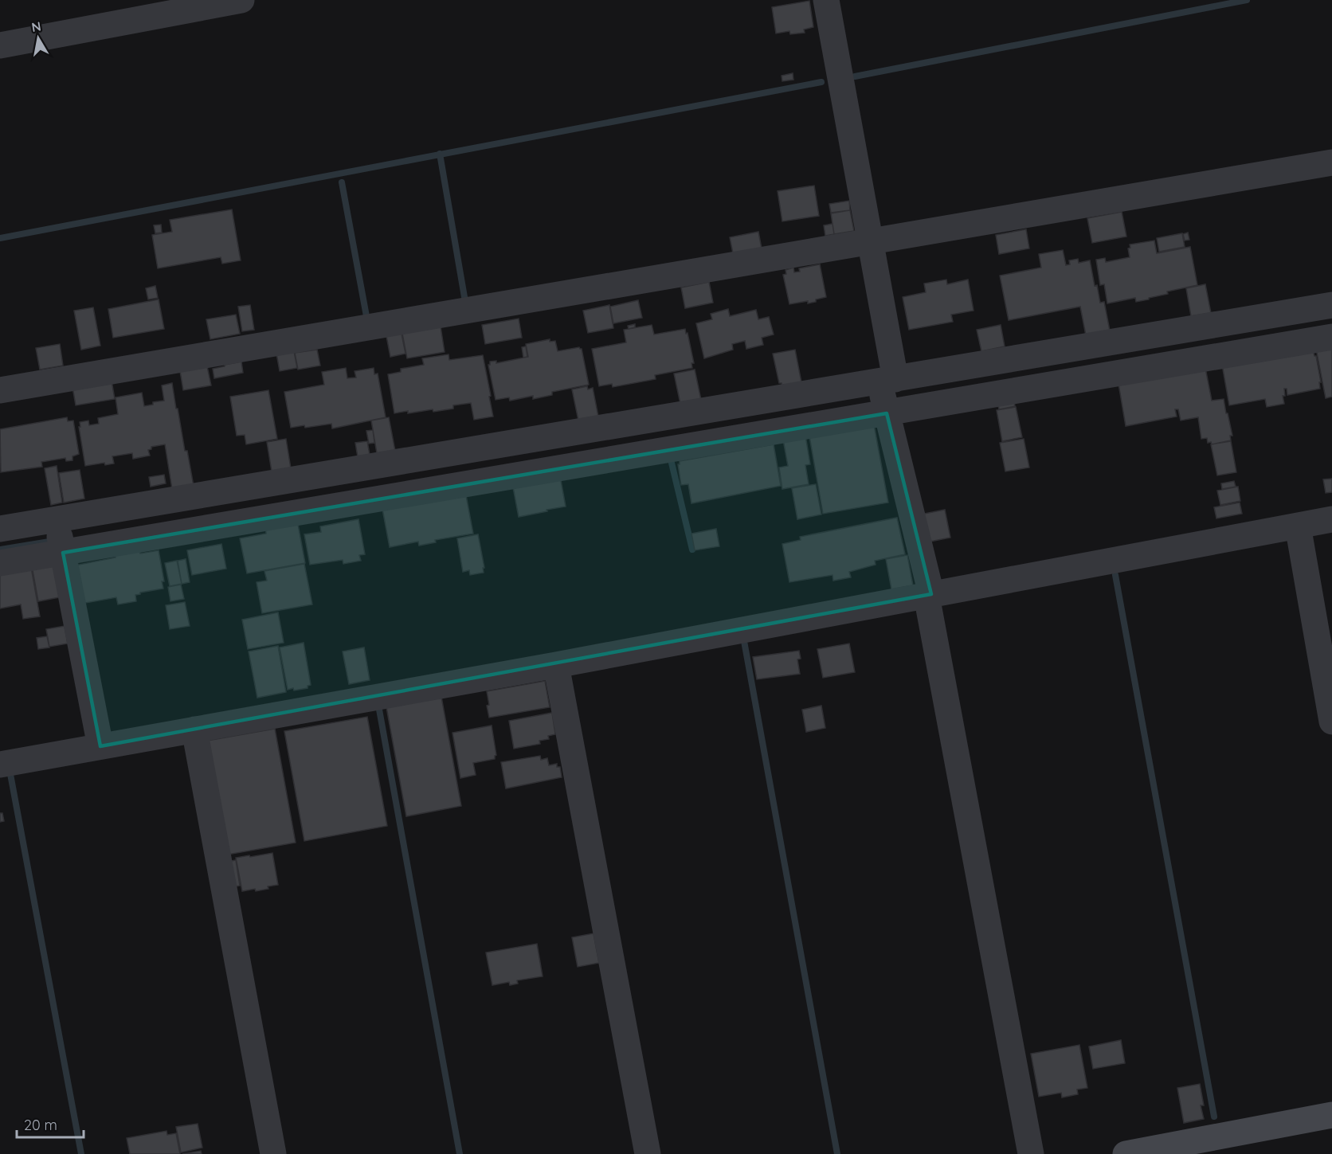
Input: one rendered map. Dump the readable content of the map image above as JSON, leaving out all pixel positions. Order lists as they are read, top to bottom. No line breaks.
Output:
{"scale_bar":"20 m","north":"top"}
